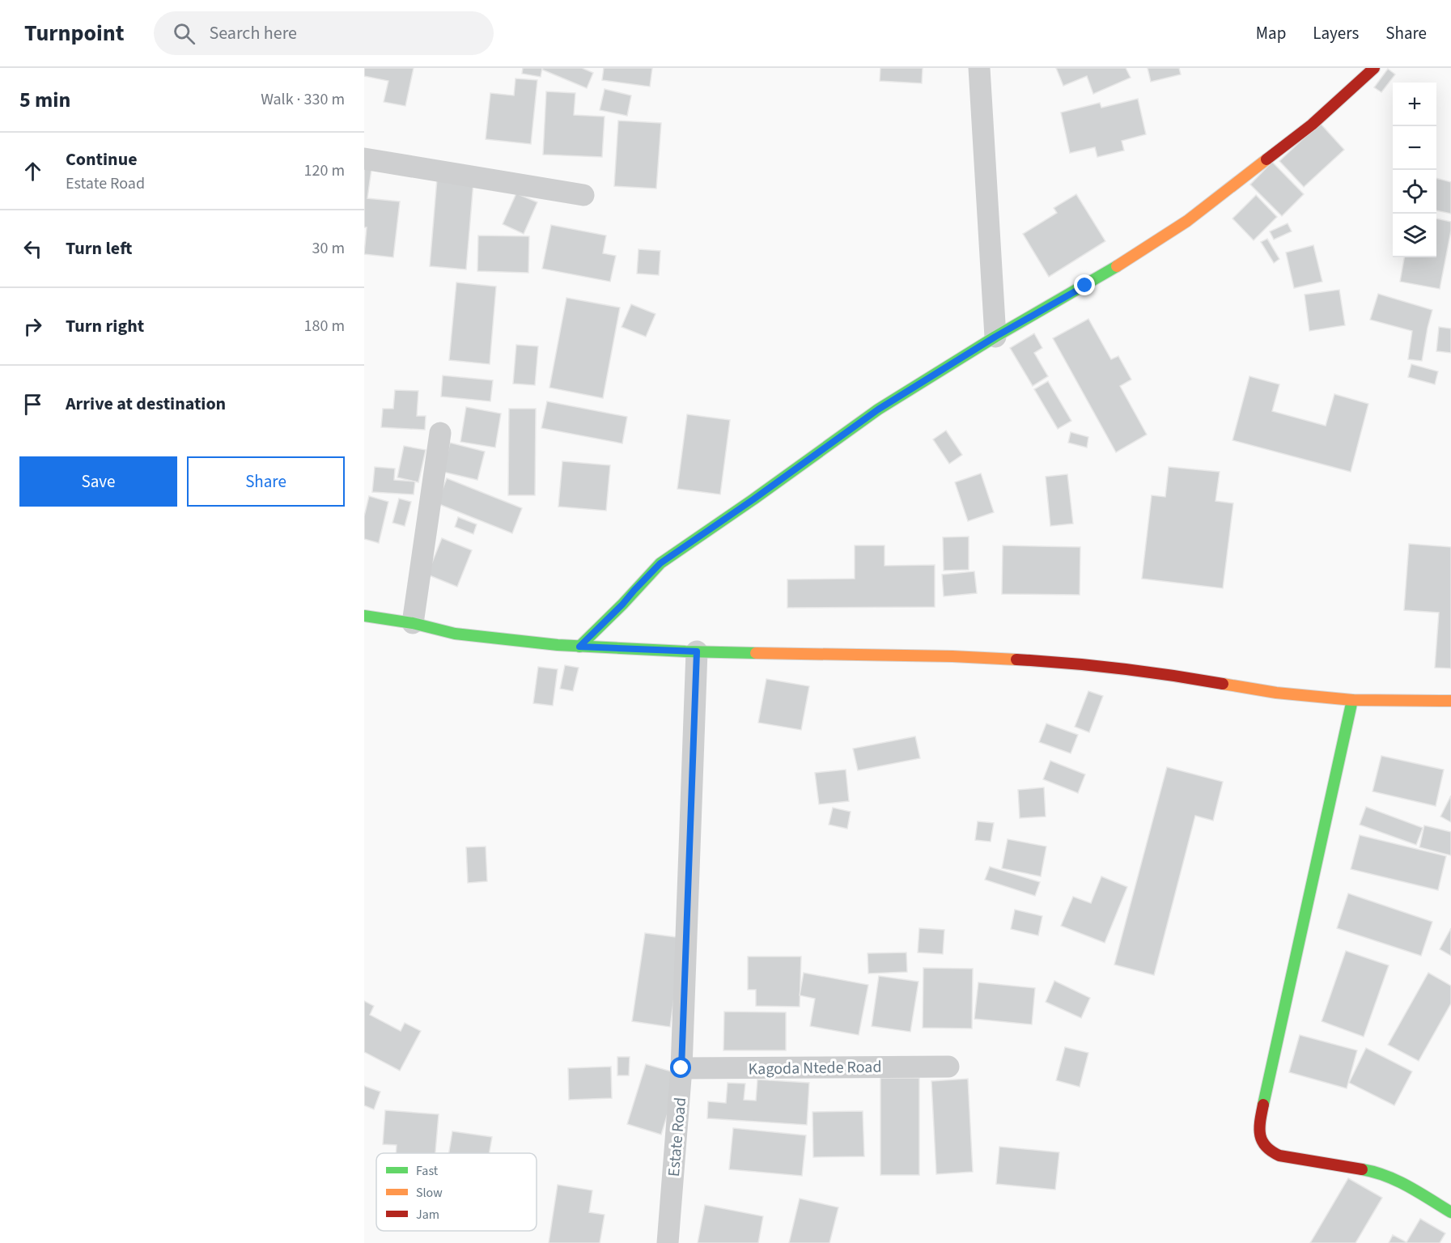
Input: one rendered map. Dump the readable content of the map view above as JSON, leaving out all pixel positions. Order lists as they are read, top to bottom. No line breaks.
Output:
{"streets":{"street":["Kagoda Ntede Road","Estate Road"]},"crossings":[["Kagoda Ntede Road","Estate Road"]],"legend":["Fast","Slow","Jam"],"page":{"header":"Turnpoint","search":"Search here","nav":["Map","Layers","Share"],"heading":["5 min","Walk · 330 m"],"map_buttons":["+","−"],"list":[["Continue","Estate Road","120 m"],["Turn left","30 m"],["Turn right","180 m"],"Arrive at destination"],"buttons":["Save","Share"]}}
